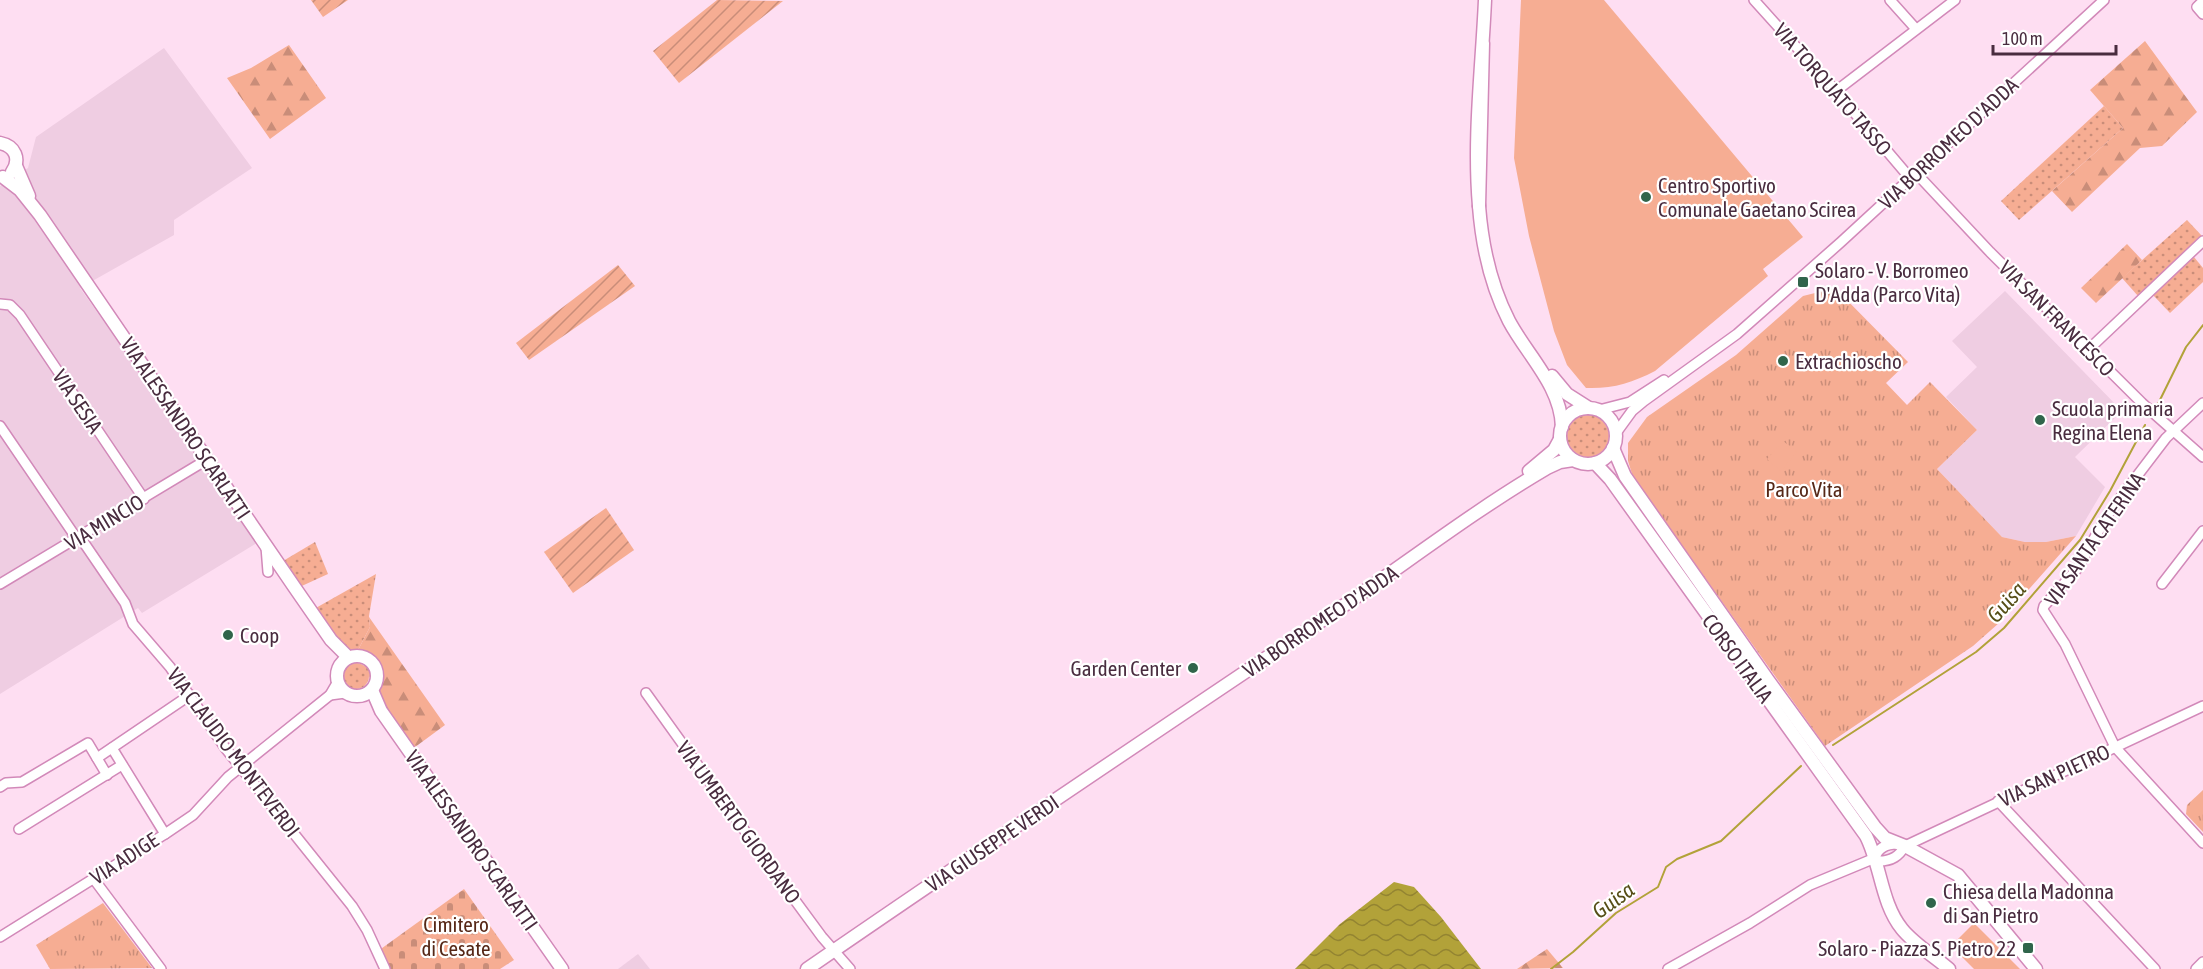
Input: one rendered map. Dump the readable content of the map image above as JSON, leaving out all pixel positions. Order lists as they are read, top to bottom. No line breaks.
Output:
{"streets":{"street":["VIA TORQUATO TASSO","VIA BORROMEO D'ADDA","VIA SAN FRANCESCO","VIA SESIA","VIA ALESSANDRO SCARLATTI","VIA MINCIO","VIA SANTA CATERINA","CORSO ITALIA","VIA CLAUDIO MONTEVERDI","VIA SAN PIETRO","VIA UMBERTO GIORDANO","VIA GIUSEPPE VERDI","VIA ADIGE"]},"crossings":[["VIA TORQUATO TASSO","VIA BORROMEO D'ADDA"],["VIA TORQUATO TASSO","VIA SAN FRANCESCO"],["VIA BORROMEO D'ADDA","VIA SAN FRANCESCO"],["VIA BORROMEO D'ADDA","CORSO ITALIA"],["VIA BORROMEO D'ADDA","VIA GIUSEPPE VERDI"],["VIA SAN FRANCESCO","VIA SANTA CATERINA"],["VIA SESIA","VIA MINCIO"],["VIA ALESSANDRO SCARLATTI","VIA MINCIO"],["VIA MINCIO","VIA CLAUDIO MONTEVERDI"],["VIA SANTA CATERINA","VIA SAN PIETRO"],["CORSO ITALIA","VIA SAN PIETRO"],["VIA UMBERTO GIORDANO","VIA GIUSEPPE VERDI"]],"water":["Guisa"],"parks":["Parco Vita","Cimitero di Cesate"],"places":{"other":["Centro Sportivo Comunale Gaetano Scirea","Extrachioscho","Scuola primaria Regina Elena","Coop","Garden Center","Chiesa della Madonna di San Pietro"],"transit":["Solaro - V. Borromeo D'Adda (Parco Vita)","Solaro - Piazza S. Pietro 22"]},"scale_bar":"100 m"}
